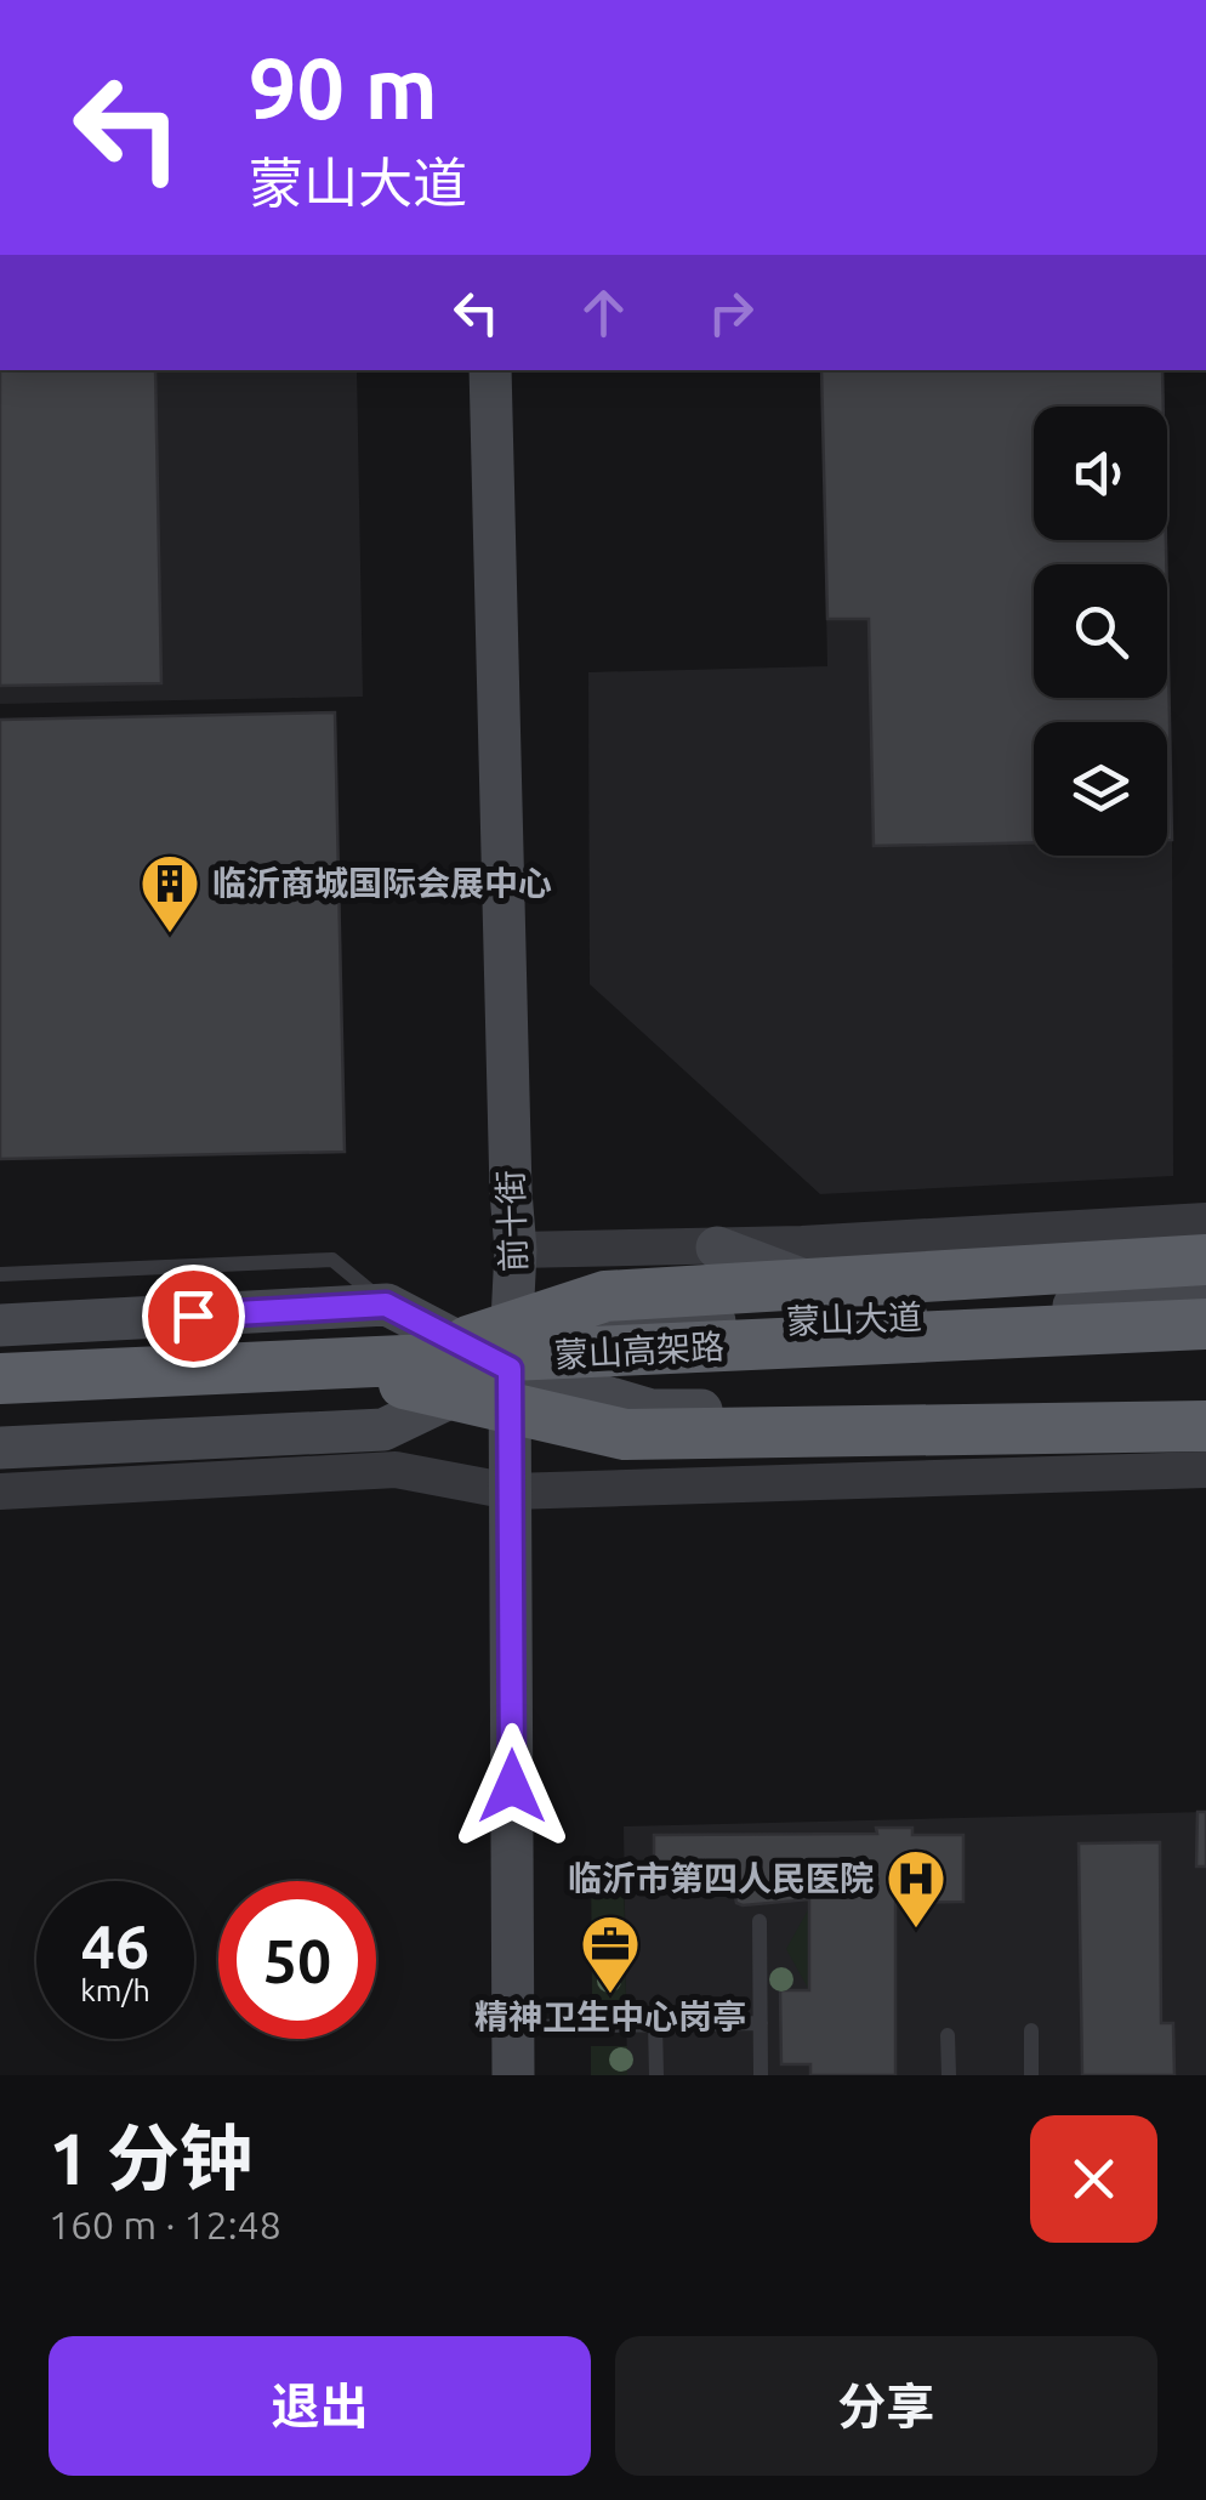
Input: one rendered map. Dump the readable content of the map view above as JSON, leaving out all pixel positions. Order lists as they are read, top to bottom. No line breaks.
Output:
{"streets":{"highway":["蒙山高架路"],"main road":["前十街","蒙山大道"]},"crossings":[["前十街","蒙山大道"]],"places":{"building":["临沂商城国际会展中心"],"hospital":["临沂市第四人民医院"],"office":["精神卫生中心岗亭"]},"page":{"turn":["90 m","蒙山大道"],"speed":"46 km/h","limit":"50","heading":["1 分钟","160 m · 12:48"],"buttons":["退出","分享"]}}
